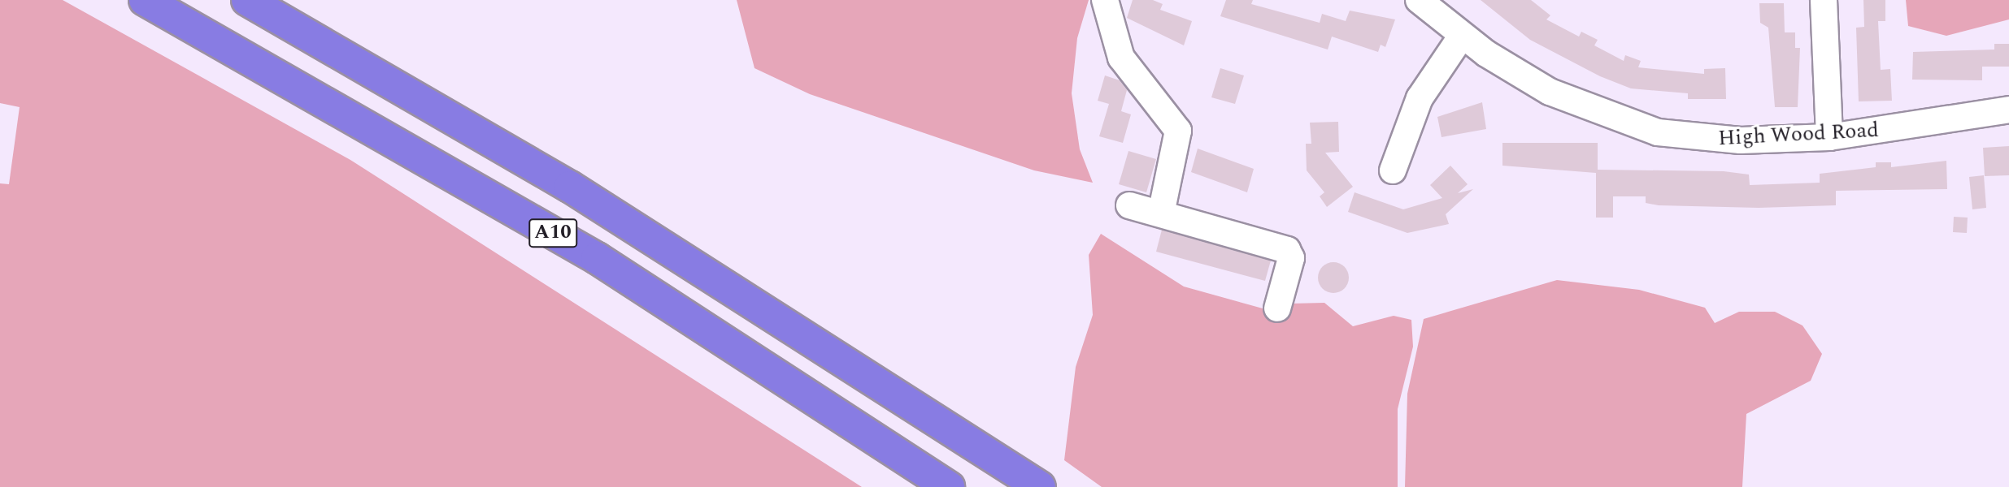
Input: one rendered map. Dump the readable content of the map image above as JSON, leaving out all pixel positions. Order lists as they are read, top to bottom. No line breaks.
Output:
{"streets":{"highway":["A10"],"street":["High Wood Road"]}}
